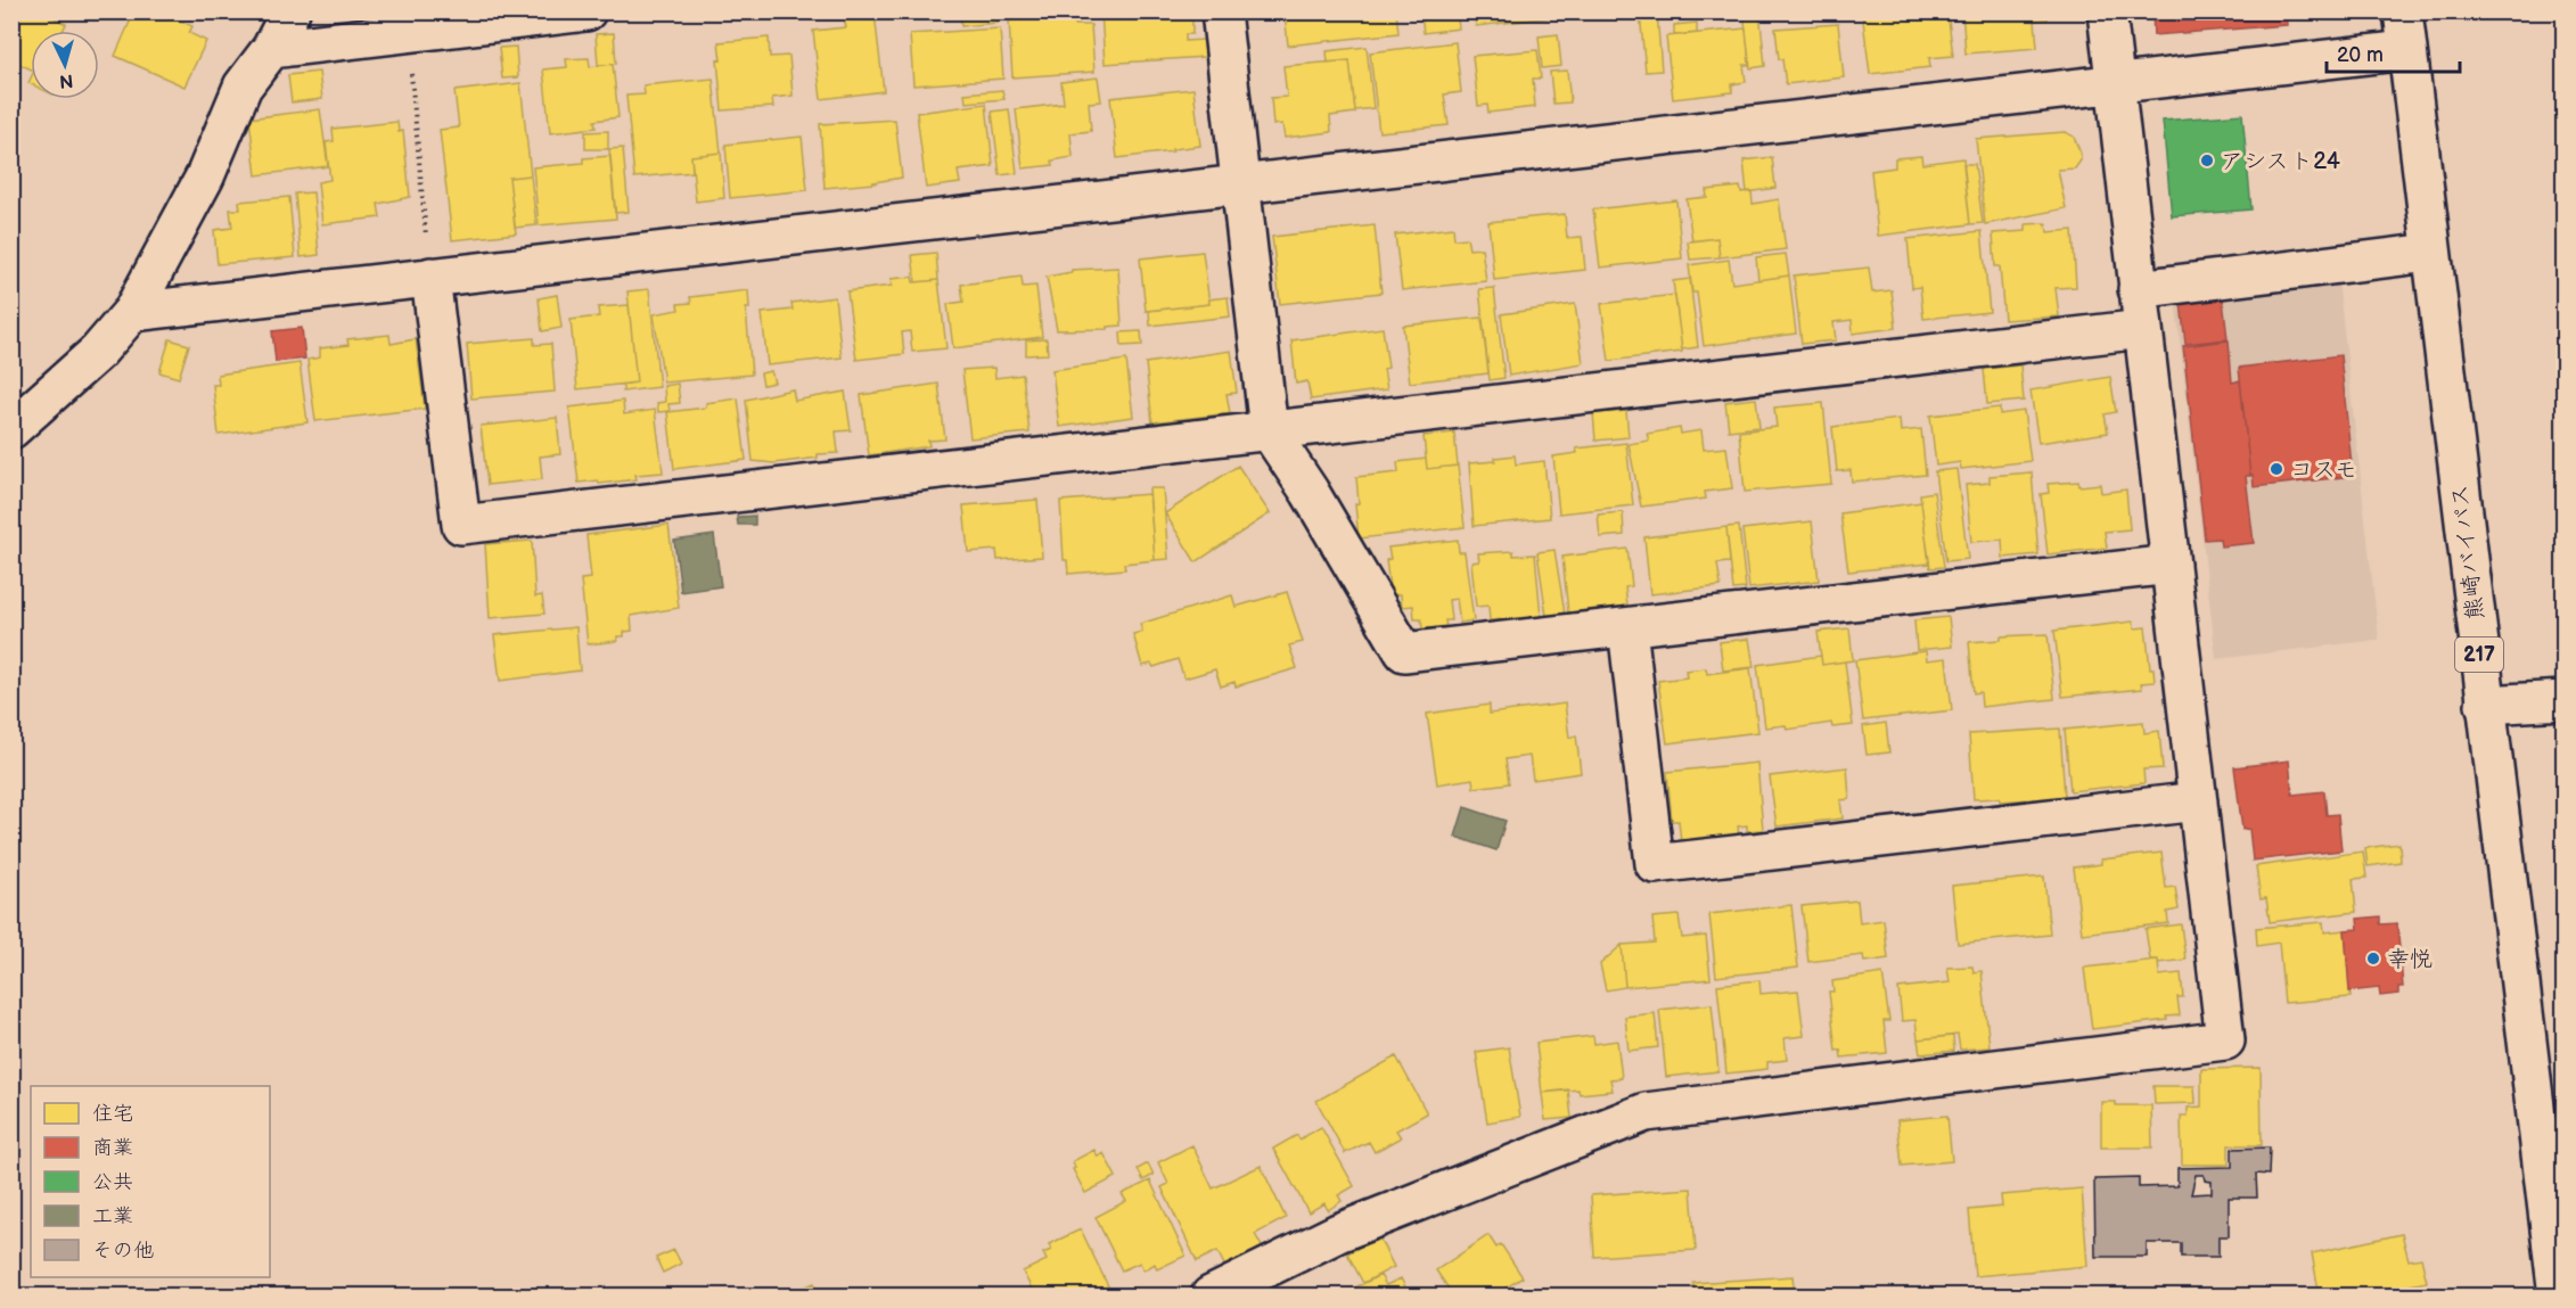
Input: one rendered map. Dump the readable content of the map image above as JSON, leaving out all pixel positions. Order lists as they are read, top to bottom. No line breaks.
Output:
{"streets":{"main road":["熊崎バイパス","217"]},"places":["アシスト24","コスモ","幸悦"],"legend":["住宅","商業","公共","工業","その他"],"scale_bar":"20 m","north":"bottom"}
